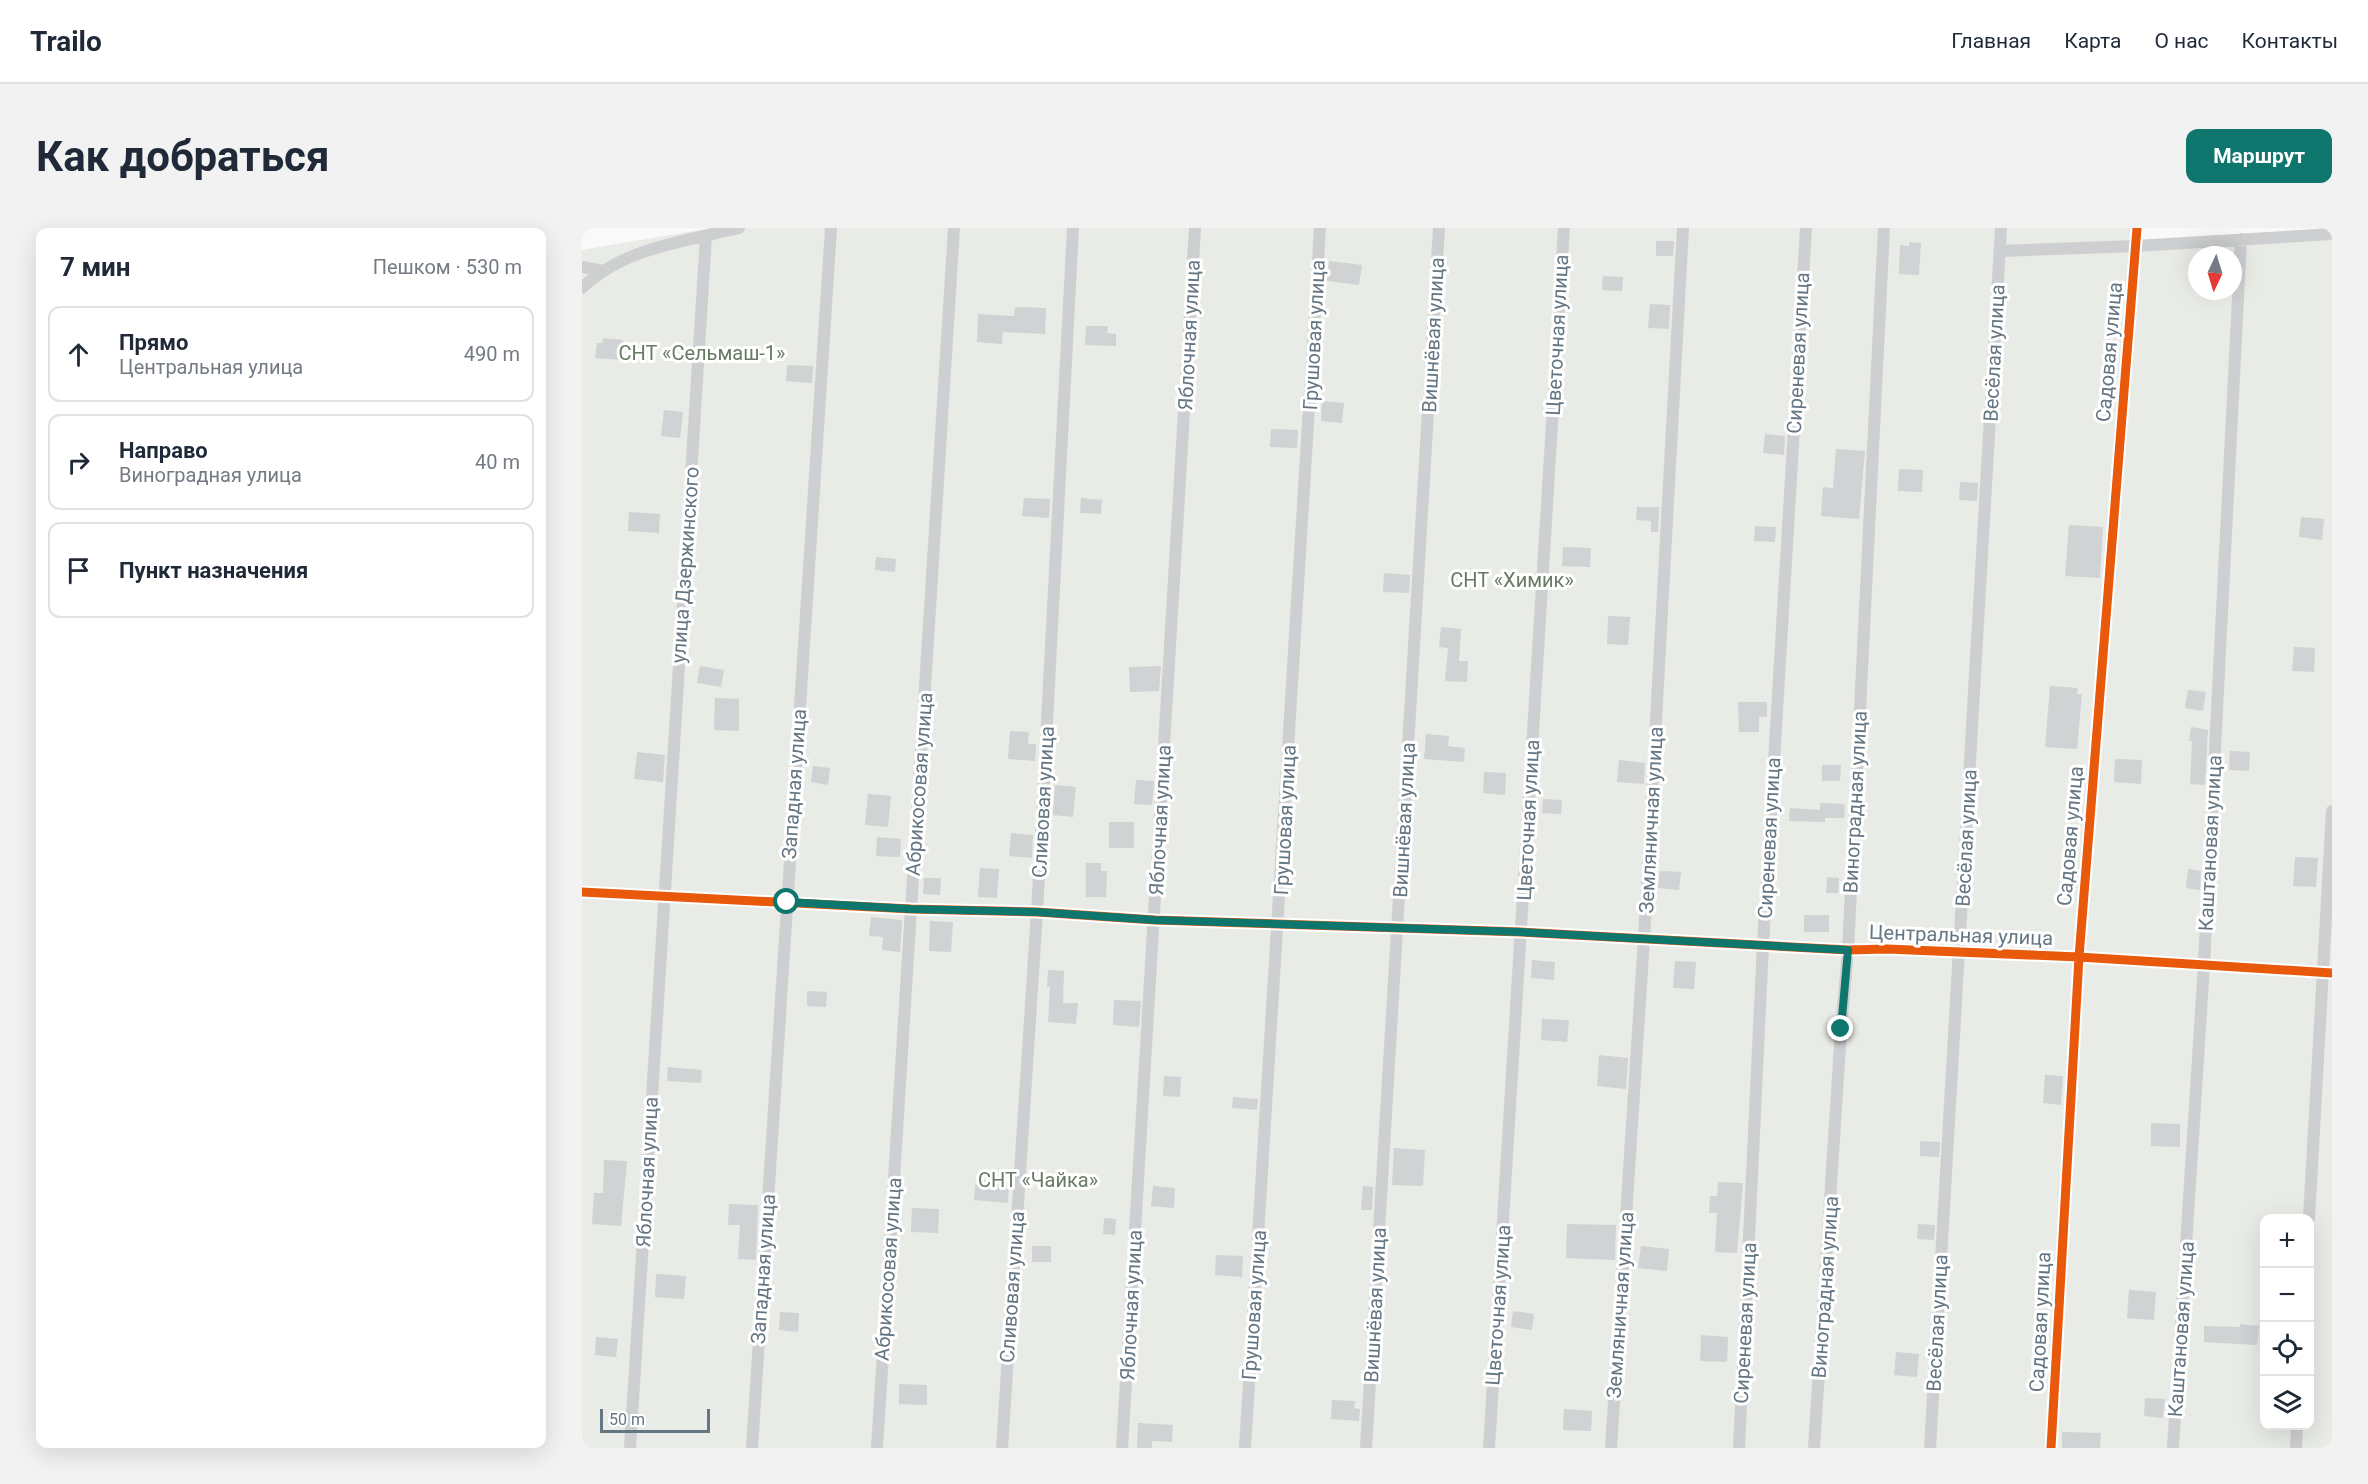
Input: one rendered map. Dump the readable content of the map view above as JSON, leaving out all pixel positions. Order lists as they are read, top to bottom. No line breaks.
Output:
{"streets":{"street":["Яблочная улица","Грушовая улица","Вишнёвая улица","Цветочная улица","Садовая улица","Сиреневая улица","Весёлая улица","улица Дзержинского","Западная улица","Абрикосовая улица","Сливовая улица","Виноградная улица","Земляничная улица","Каштановая улица","Центральная улица"]},"crossings":[["Яблочная улица","улица Дзержинского"],["Яблочная улица","Центральная улица"],["Грушовая улица","Центральная улица"],["Вишнёвая улица","Центральная улица"],["Цветочная улица","Центральная улица"],["Садовая улица","Центральная улица"],["Сиреневая улица","Центральная улица"],["Весёлая улица","Центральная улица"],["улица Дзержинского","Центральная улица"],["Западная улица","Центральная улица"],["Абрикосовая улица","Центральная улица"],["Сливовая улица","Центральная улица"],["Виноградная улица","Центральная улица"],["Земляничная улица","Центральная улица"],["Каштановая улица","Центральная улица"]],"parks":["СНТ «Сельмаш-1»","СНТ «Химик»","СНТ «Чайка»"],"scale_bar":"50 m","north":"bottom","page":{"header":"Trailo","nav":["Главная","Карта","О нас","Контакты"],"buttons":"Маршрут","title":"Как добраться","heading":["7 мин","Пешком · 530 m"],"list":[["Прямо","Центральная улица","490 m"],["Направо","Виноградная улица","40 m"],"Пункт назначения"],"map_buttons":["+","−"],"scale":"50 m"}}
